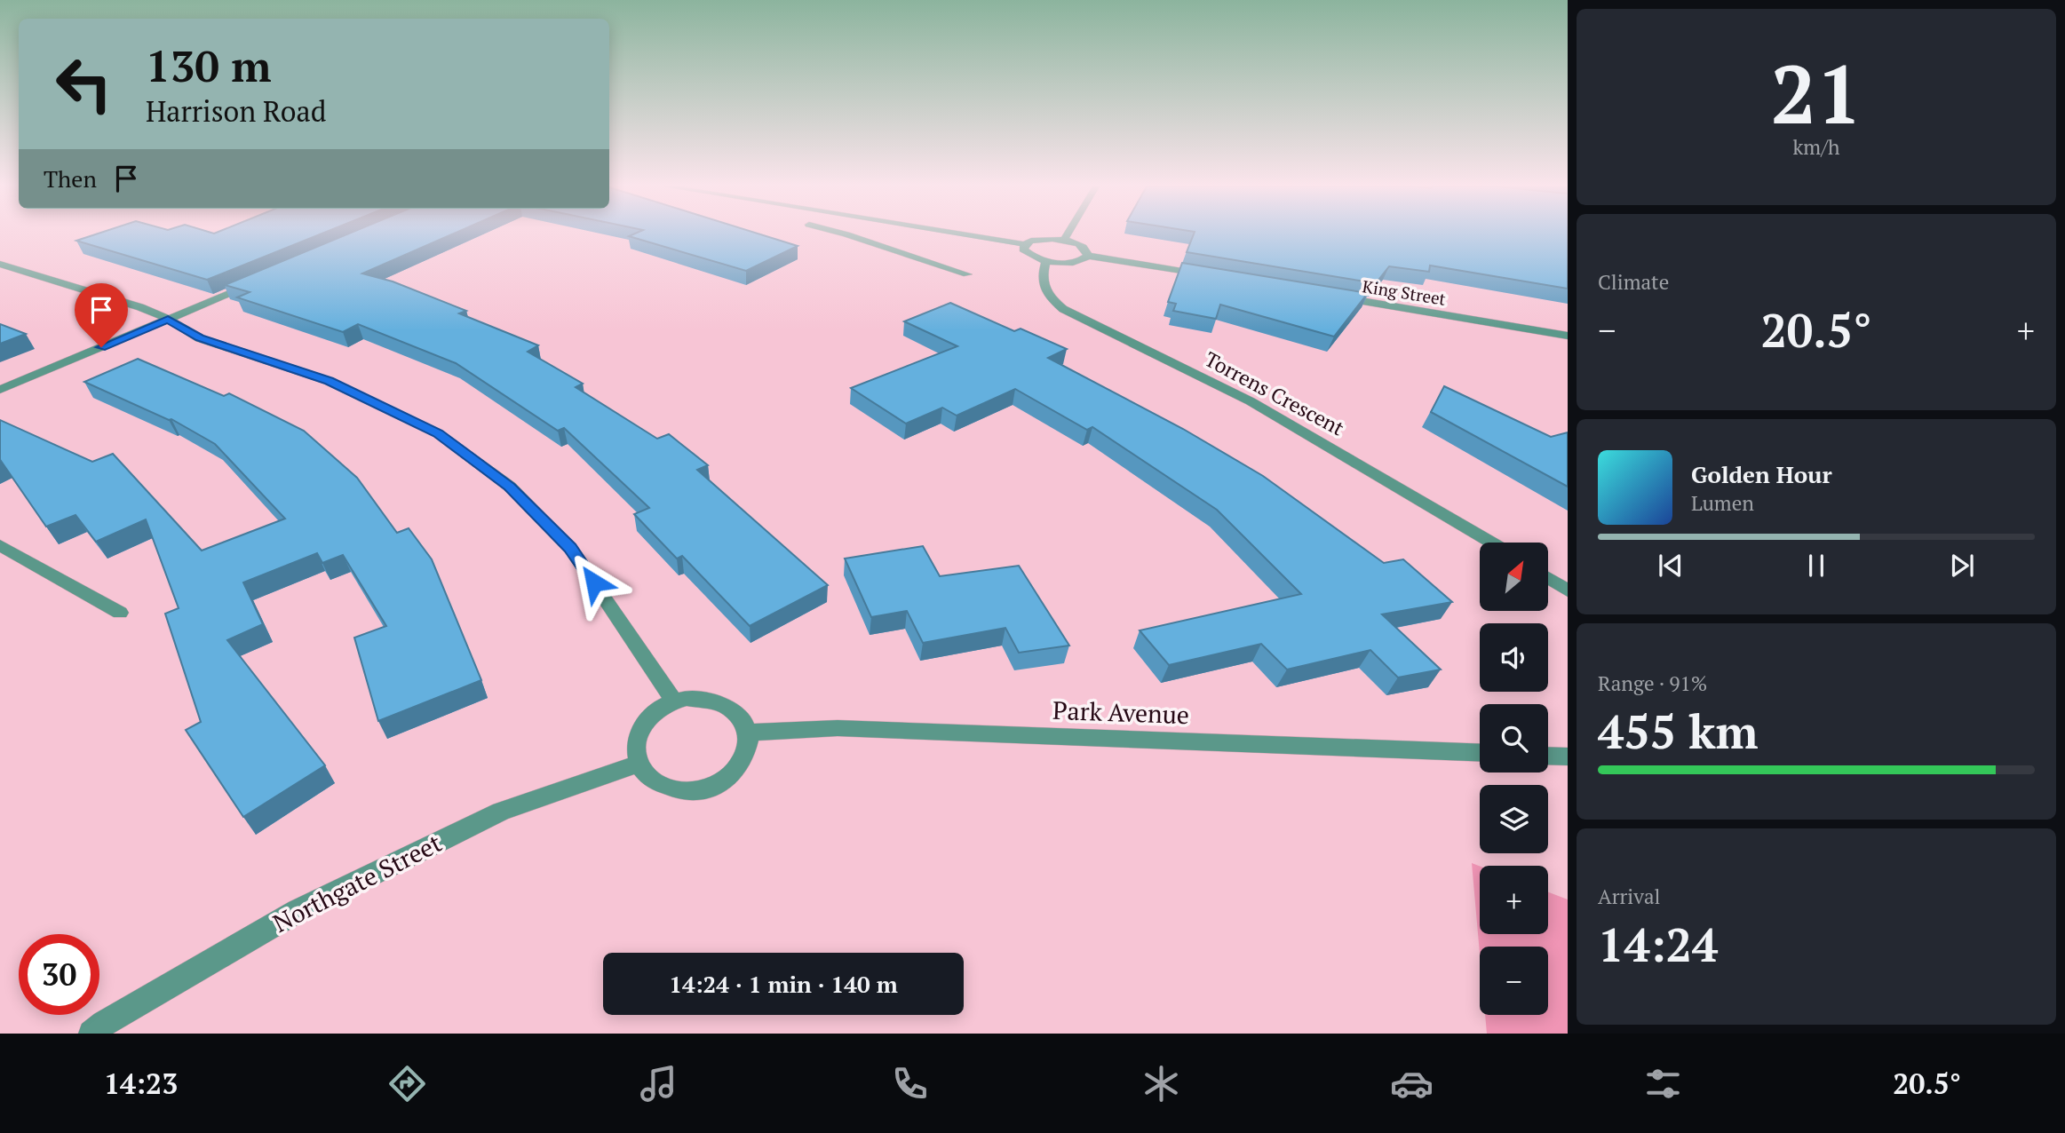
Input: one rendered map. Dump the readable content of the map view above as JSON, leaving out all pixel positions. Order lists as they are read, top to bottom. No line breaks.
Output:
{"streets":{"street":["King Street","Torrens Crescent","Park Avenue","Northgate Street"]},"crossings":[["Park Avenue","Northgate Street"]],"north":"top right","page":{"tile":[["21","km/h"],"Climate",["Range · 91%","455 km"],["Arrival","14:24"]],"turn":["130 m","Harrison Road"],"then":"Then","heat":["−","20.5°","+"],"song":["Golden Hour","Lumen"],"map_buttons":["+","−"],"limit":"30","trip":"14:24 · 1 min · 140 m","tabs":["14:23","20.5°"]}}
